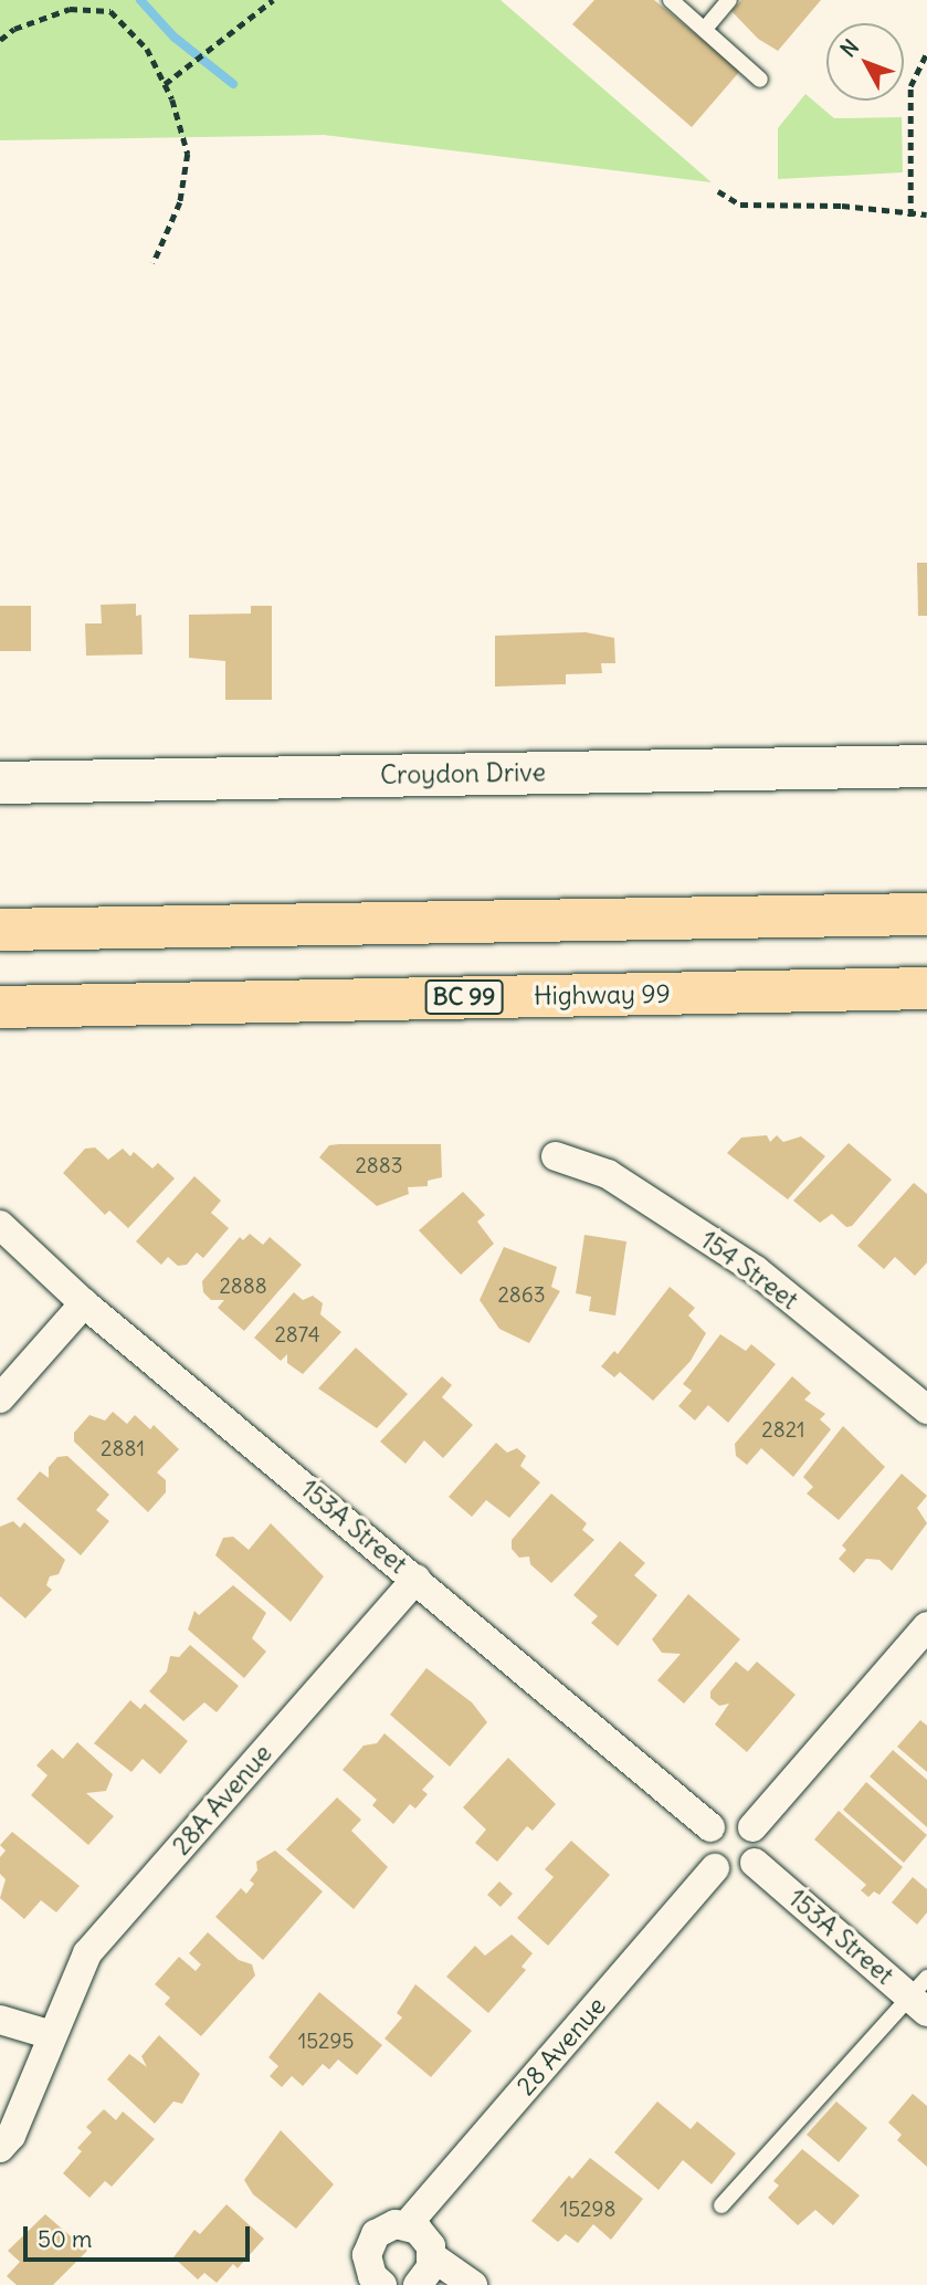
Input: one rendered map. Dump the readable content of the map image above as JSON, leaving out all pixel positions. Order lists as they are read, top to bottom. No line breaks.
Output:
{"streets":{"highway":["Highway 99","BC 99"],"street":["Croydon Drive","154 Street","153A Street","28A Avenue","28 Avenue"]},"crossings":[["153A Street","28A Avenue"],["153A Street","28 Avenue"]],"house_numbers":["2883","2888","2863","2874","2821","2881","15295","15298"],"scale_bar":"50 m","north":"top left"}
